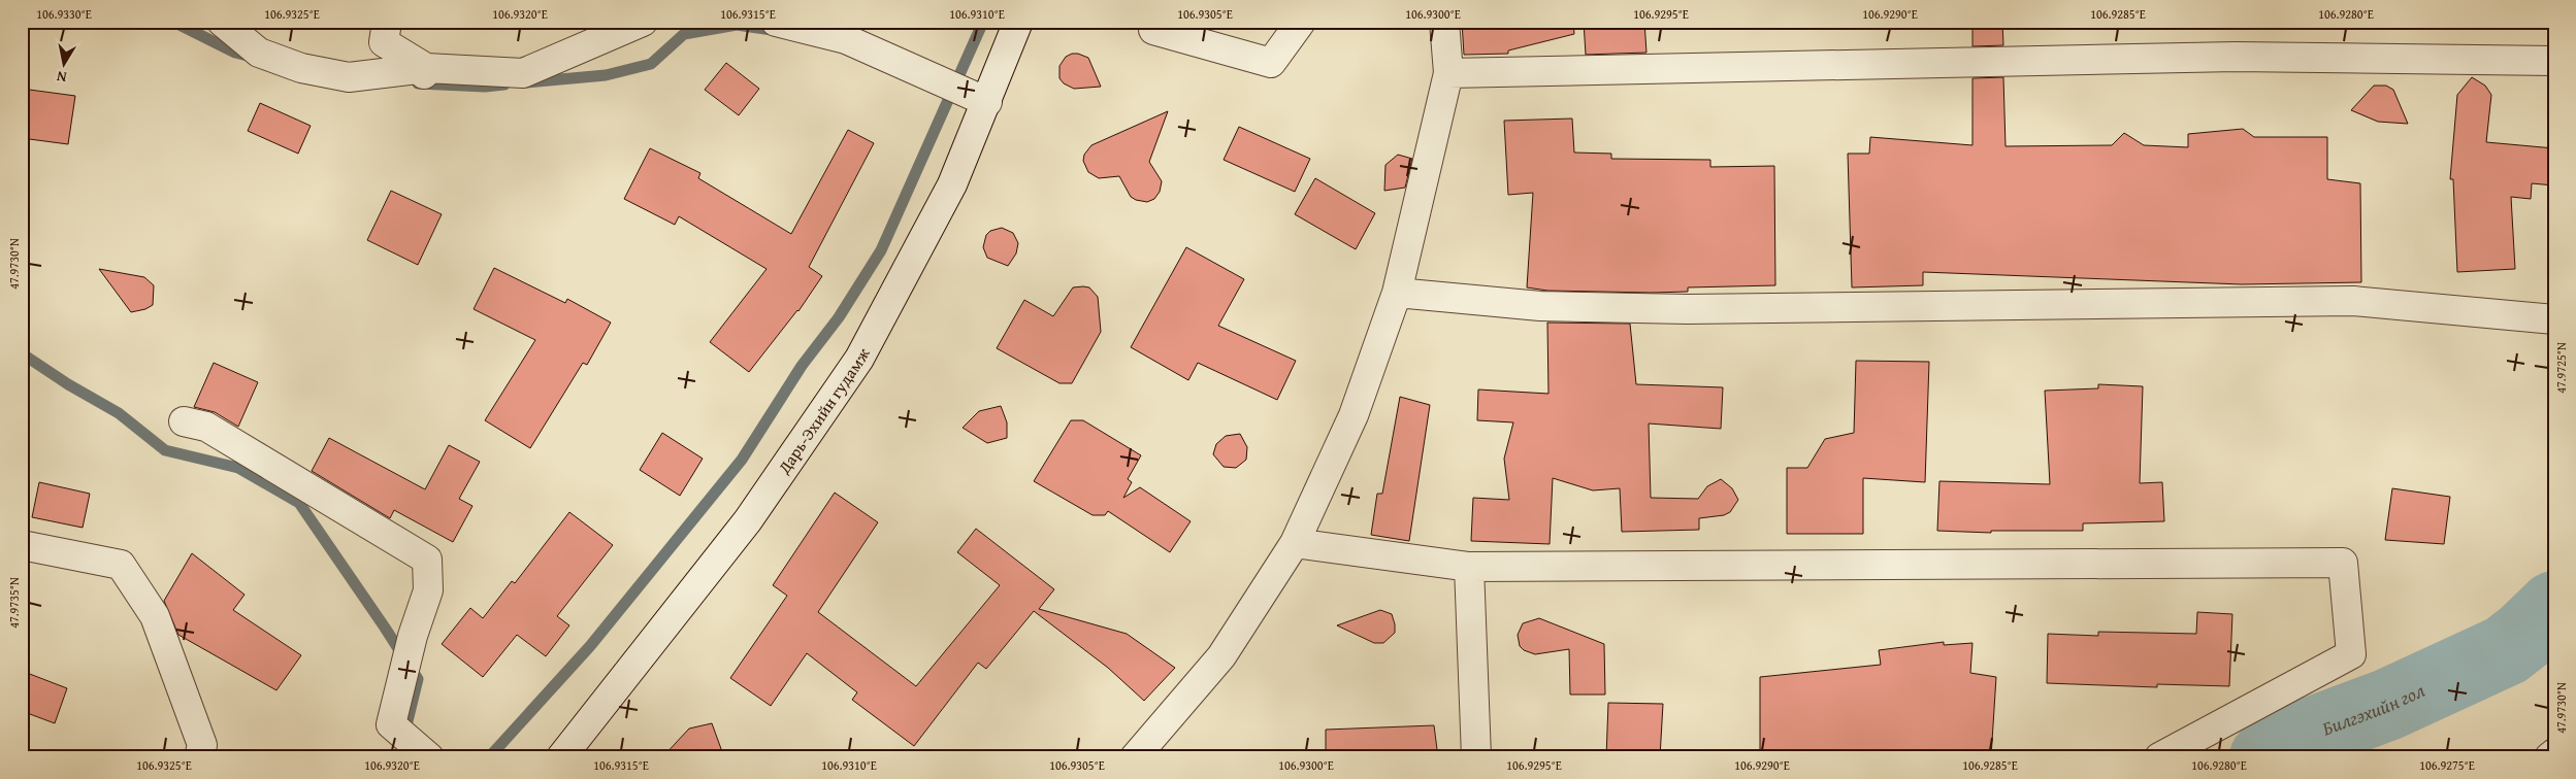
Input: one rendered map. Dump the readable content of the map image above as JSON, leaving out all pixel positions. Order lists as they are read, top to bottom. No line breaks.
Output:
{"streets":{"street":["Дарь-Эхийн гудамж"]},"water":["Билгэхийн гол"],"north":"bottom","coordinates":["106.9330°E","106.9325°E","106.9320°E","106.9315°E","106.9310°E","106.9305°E","106.9300°E","106.9295°E","106.9290°E","106.9285°E","106.9280°E","47.9730°N","47.9725°N","47.9735°N","106.9275°E"]}
